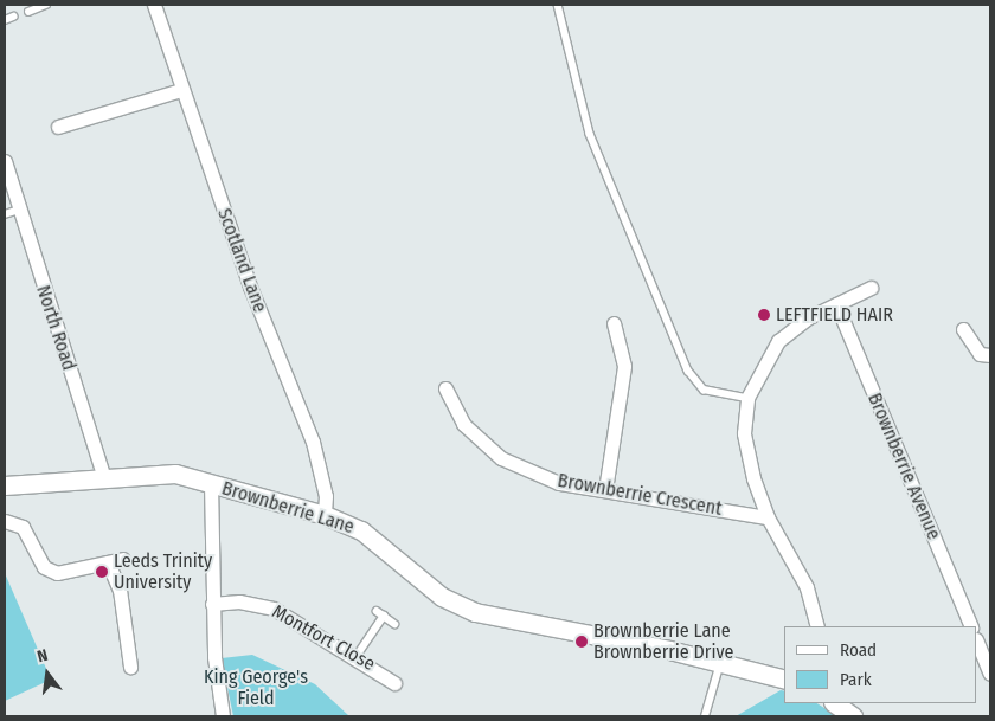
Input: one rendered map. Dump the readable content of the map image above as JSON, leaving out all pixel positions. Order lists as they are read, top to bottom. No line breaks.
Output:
{"streets":{"street":["Scotland Lane","North Road","Brownberrie Avenue","Brownberrie Crescent","Brownberrie Lane","Montfort Close"]},"crossings":[["Scotland Lane","Brownberrie Lane"],["North Road","Brownberrie Lane"]],"parks":["King George's Field"],"places":["LEFTFIELD HAIR","Leeds Trinity University","Brownberrie Lane Brownberrie Drive"],"legend":["Road","Park"],"north":"top"}
